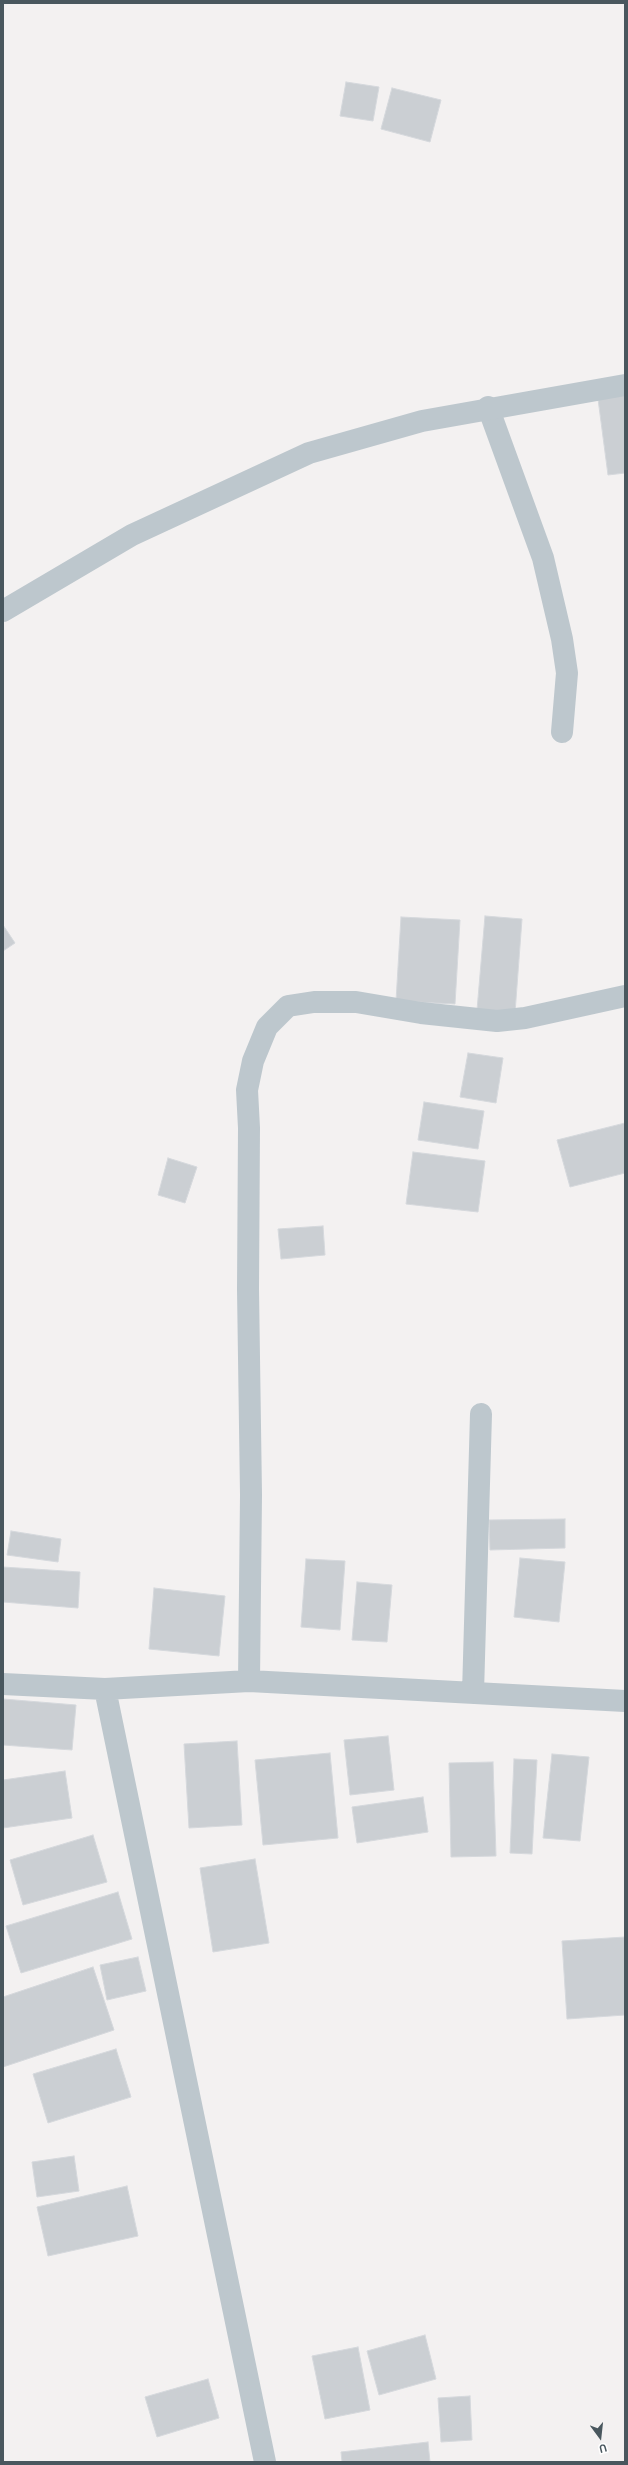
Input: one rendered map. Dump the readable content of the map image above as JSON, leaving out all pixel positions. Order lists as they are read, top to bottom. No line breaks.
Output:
{"north":"bottom"}
